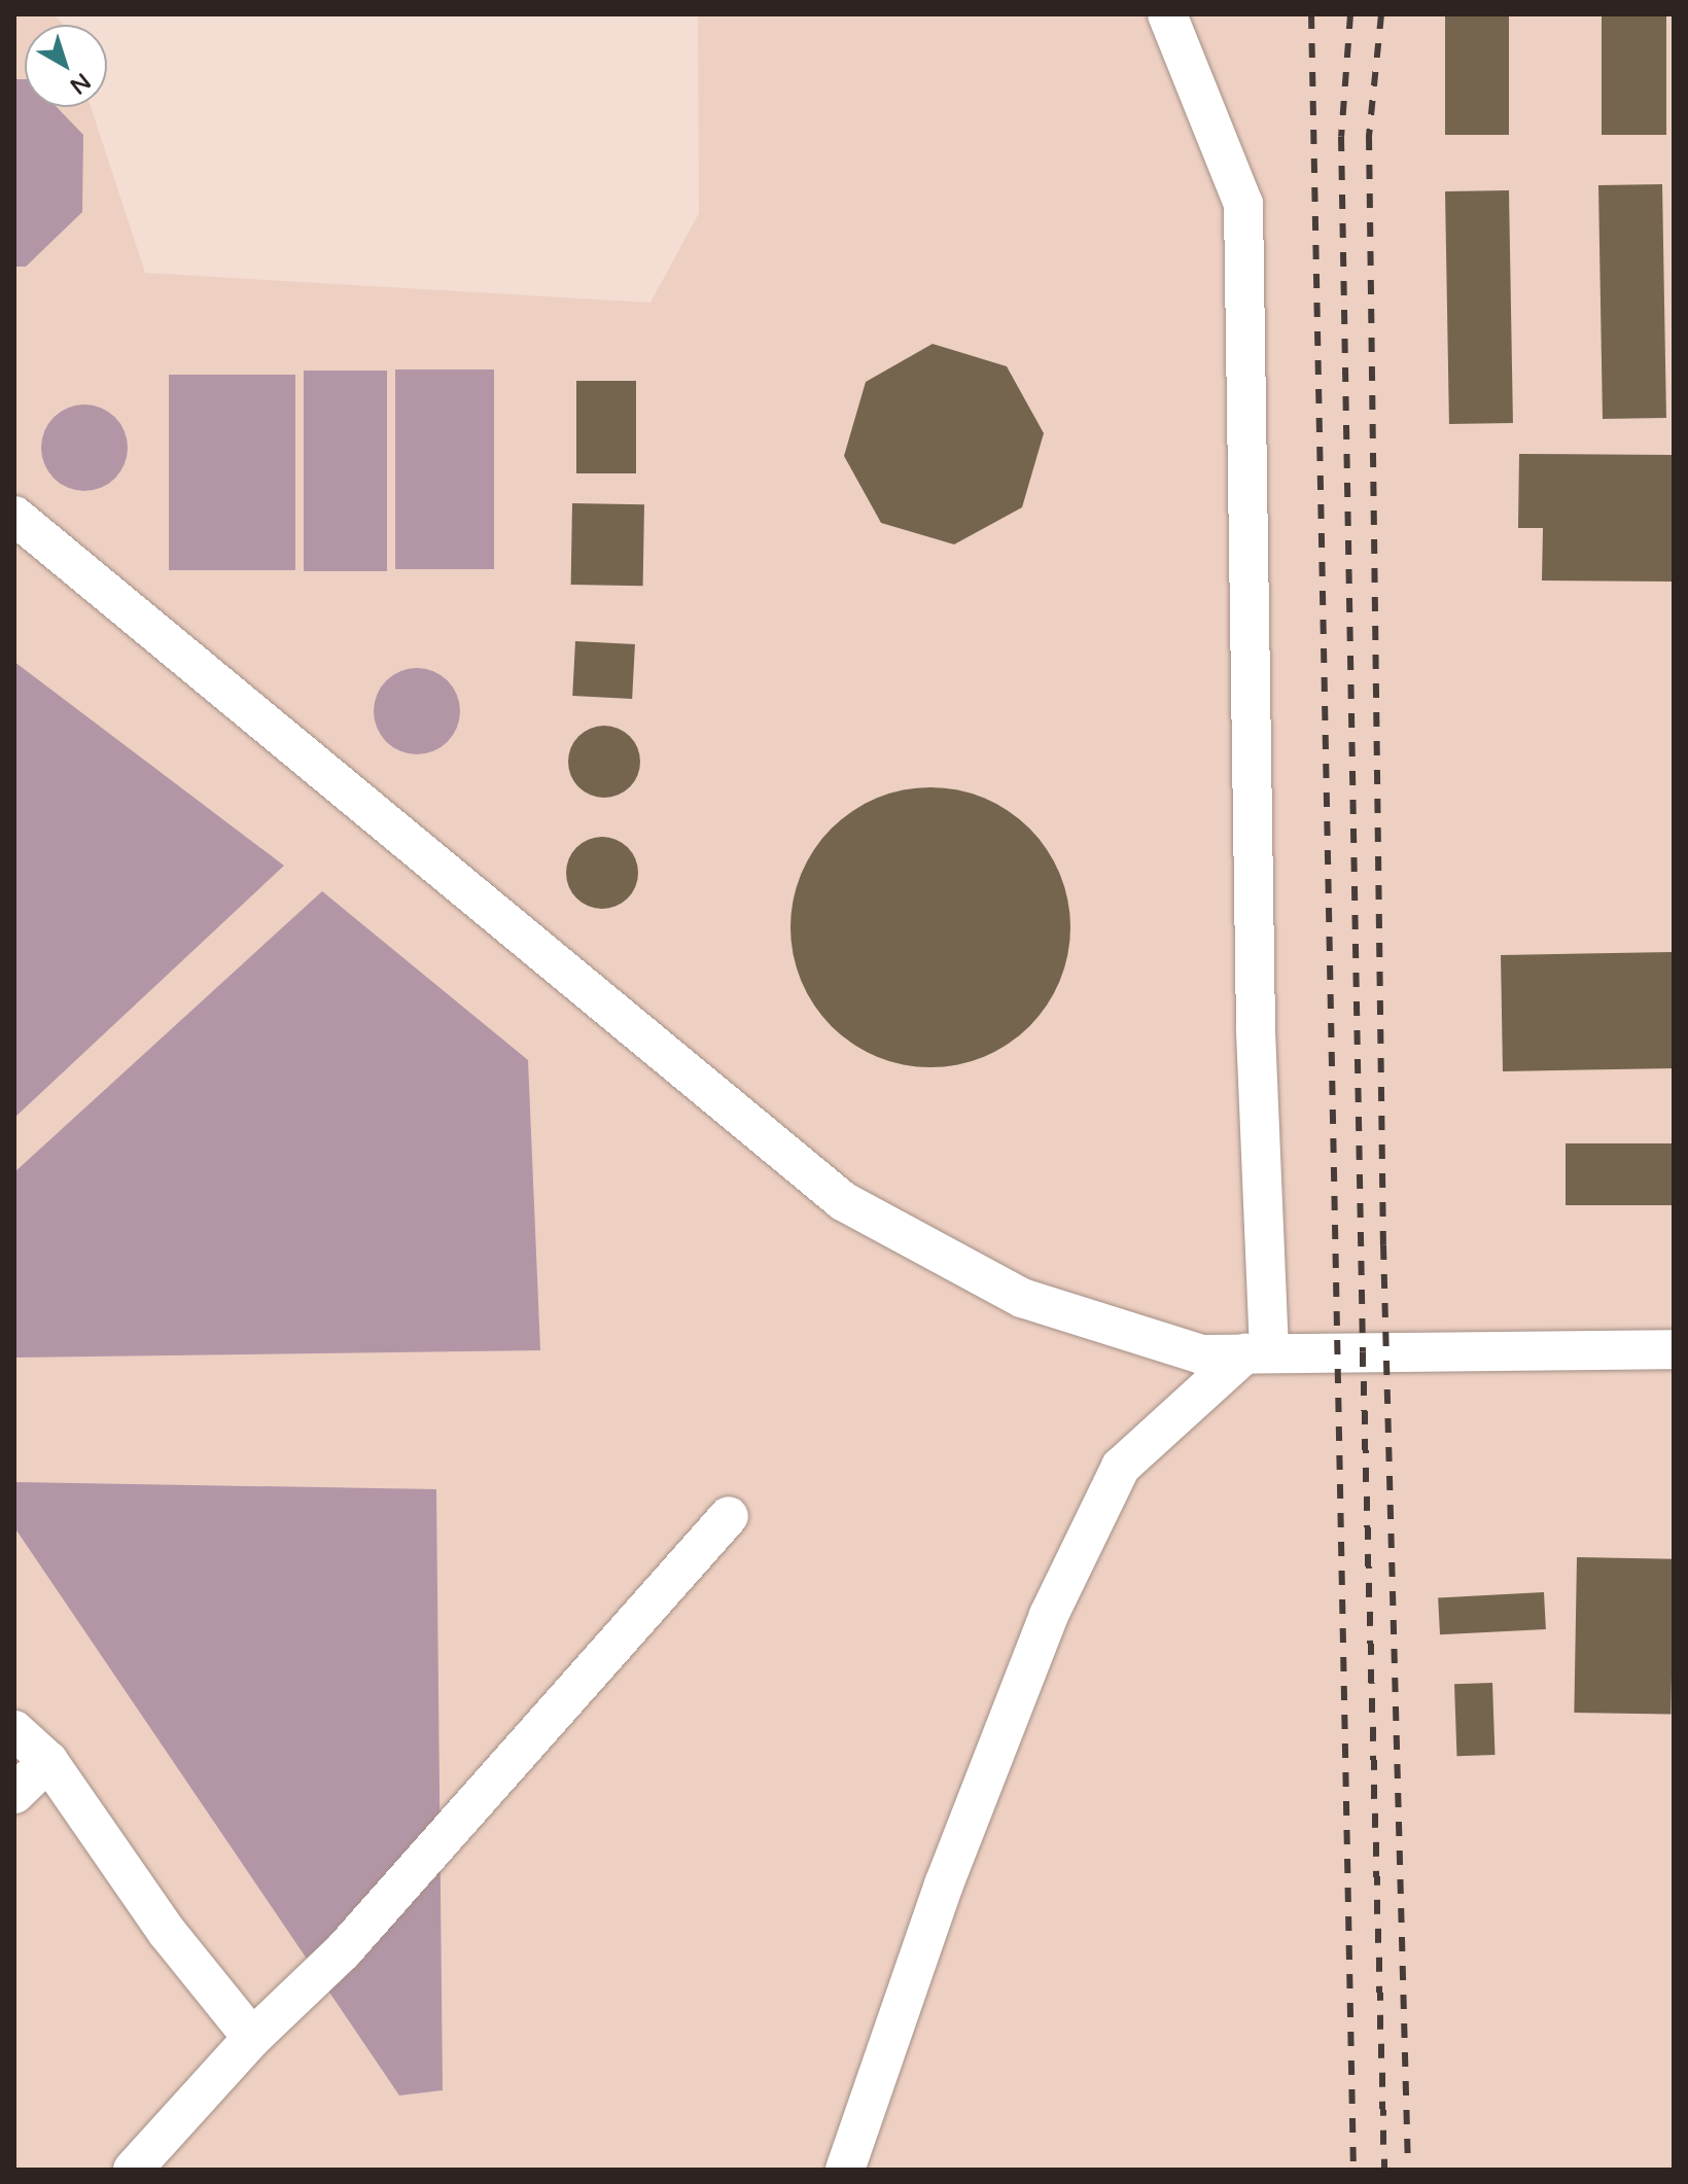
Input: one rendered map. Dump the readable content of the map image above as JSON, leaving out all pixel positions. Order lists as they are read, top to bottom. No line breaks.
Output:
{"north":"bottom right"}
